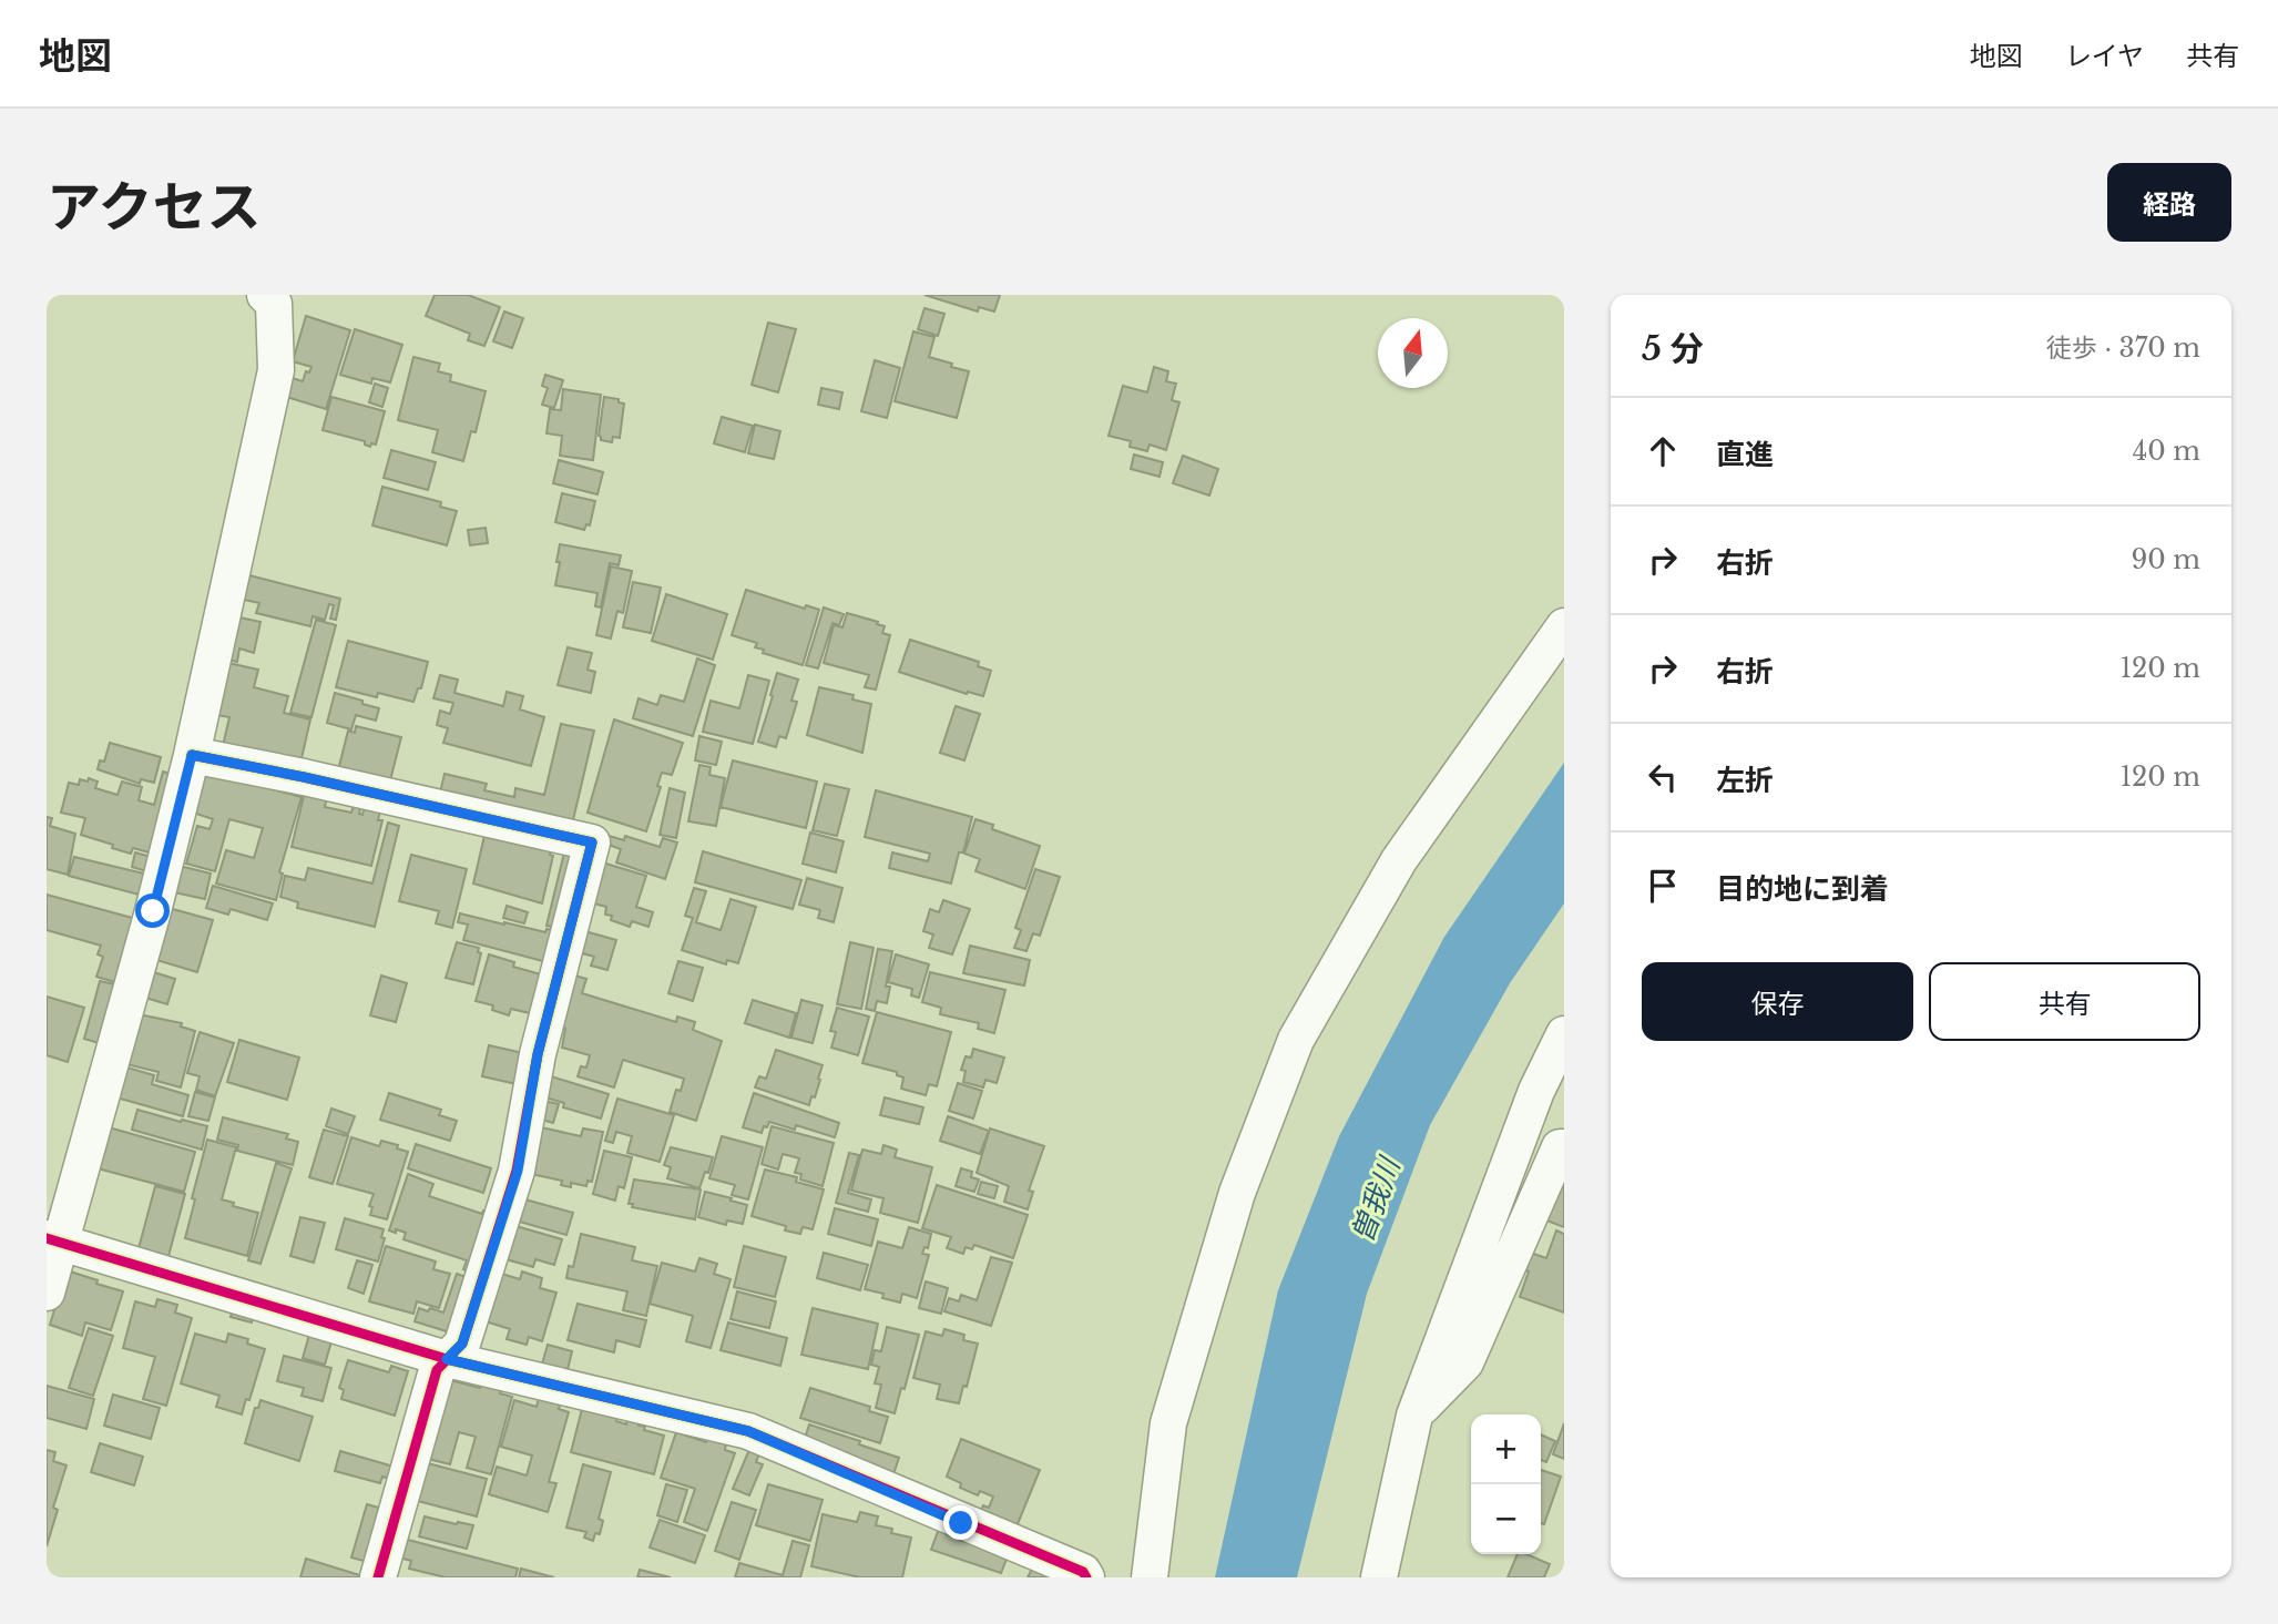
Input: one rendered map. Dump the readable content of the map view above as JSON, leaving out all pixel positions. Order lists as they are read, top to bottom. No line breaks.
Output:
{"water":["曽我川"],"north":"top","page":{"header":"地図","nav":["地図","レイヤ","共有"],"title":"アクセス","buttons":["経路",["保存","共有"]],"heading":["5 分","徒歩 · 370 m"],"list":[["直進","40 m"],["右折","90 m"],["右折","120 m"],["左折","120 m"],"目的地に到着"],"map_buttons":["+","−"]}}
